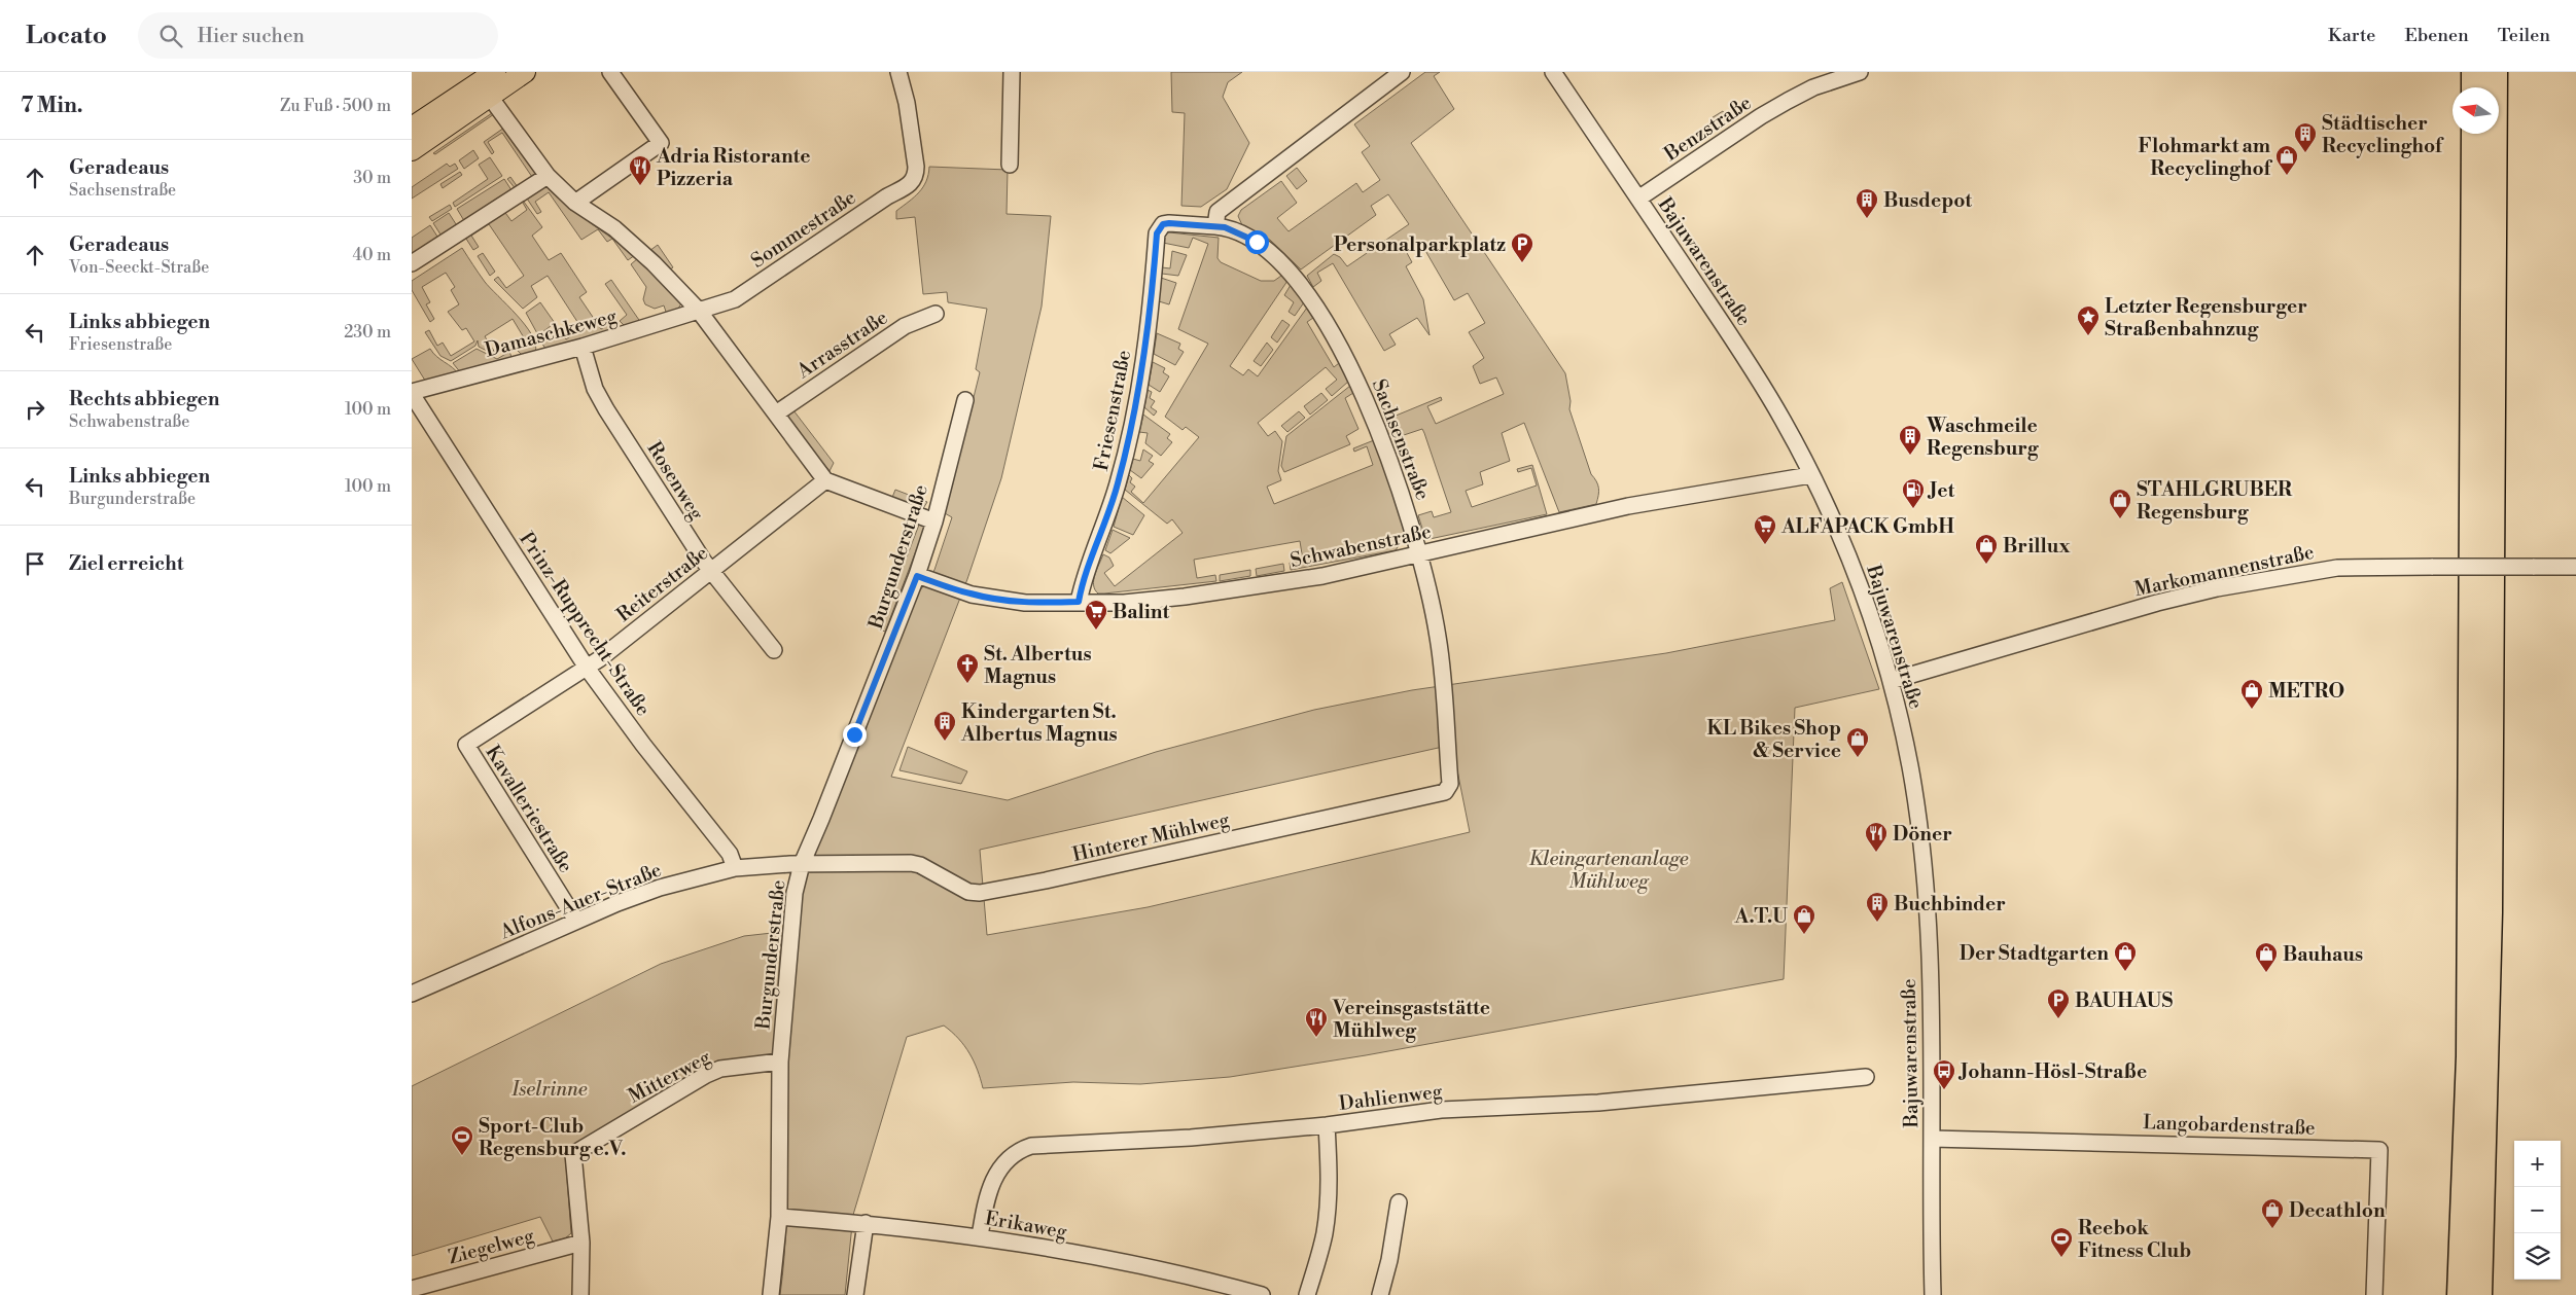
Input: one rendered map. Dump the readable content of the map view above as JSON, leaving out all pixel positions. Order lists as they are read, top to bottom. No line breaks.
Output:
{"streets":{"street":["Benzstraße","Sommestraße","Bajuwarenstraße","Damaschkeweg","Arrasstraße","Friesenstraße","Sachsenstraße","Rosenweg","Schwabenstraße","Burgunderstraße","Markomannenstraße","Reiterstraße","Prinz-Rupprecht-Straße","Kavalleriestraße","Hinterer Mühlweg","Alfons-Auer-Straße","Mitterweg","Dahlienweg","Langobardenstraße","Erikaweg","Ziegelweg"]},"crossings":[["Benzstraße","Bajuwarenstraße"],["Sommestraße","Damaschkeweg"],["Bajuwarenstraße","Schwabenstraße"],["Bajuwarenstraße","Markomannenstraße"],["Bajuwarenstraße","Langobardenstraße"],["Damaschkeweg","Rosenweg"],["Damaschkeweg","Prinz-Rupprecht-Straße"],["Friesenstraße","Sachsenstraße"],["Friesenstraße","Schwabenstraße"],["Sachsenstraße","Schwabenstraße"],["Sachsenstraße","Hinterer Mühlweg"],["Rosenweg","Reiterstraße"],["Schwabenstraße","Burgunderstraße"],["Burgunderstraße","Hinterer Mühlweg"],["Burgunderstraße","Alfons-Auer-Straße"],["Burgunderstraße","Mitterweg"],["Burgunderstraße","Erikaweg"],["Reiterstraße","Prinz-Rupprecht-Straße"],["Reiterstraße","Kavalleriestraße"],["Prinz-Rupprecht-Straße","Alfons-Auer-Straße"],["Kavalleriestraße","Alfons-Auer-Straße"],["Hinterer Mühlweg","Alfons-Auer-Straße"],["Mitterweg","Ziegelweg"],["Dahlienweg","Erikaweg"]],"parks":["Kleingartenanlage Mühlweg","Iselrinne"],"places":{"building":["Städtischer Recyclinghof","Busdepot","Waschmeile Regensburg","Kindergarten St. Albertus Magnus","Buchbinder"],"shop":["Flohmarkt am Recyclinghof","STAHLGRUBER Regensburg","Brillux","METRO","KL Bikes Shop & Service","A.T.U","Der Stadtgarten","Bauhaus","Decathlon"],"restaurant":["Adria Ristorante Pizzeria","Döner","Vereinsgaststätte Mühlweg"],"parking":["Personalparkplatz","BAUHAUS"],"place":["Letzter Regensburger Straßenbahnzug"],"fuel station":["Jet"],"supermarket":["ALFAPACK GmbH","Balint"],"church":["St. Albertus Magnus"],"bus stop":["Johann-Hösl-Straße"],"sports":["Sport-Club Regensburg e.V.","Reebok Fitness Club"]},"north":"left","page":{"header":"Locato","search":"Hier suchen","nav":["Karte","Ebenen","Teilen"],"heading":["7 Min.","Zu Fuß · 500 m"],"list":[["Geradeaus","Sachsenstraße","30 m"],["Geradeaus","Von-Seeckt-Straße","40 m"],["Links abbiegen","Friesenstraße","230 m"],["Rechts abbiegen","Schwabenstraße","100 m"],["Links abbiegen","Burgunderstraße","100 m"],"Ziel erreicht"],"map_buttons":["+","−"]}}
